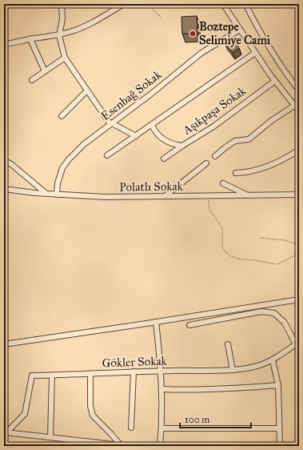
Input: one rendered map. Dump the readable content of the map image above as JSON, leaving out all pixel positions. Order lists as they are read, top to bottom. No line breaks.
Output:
{"streets":{"street":["Esenbağ Sokak","Aşıkpaşa Sokak","Polatlı Sokak","Gökler Sokak"]},"crossings":[["Esenbağ Sokak","Polatlı Sokak"]],"places":["Boztepe Selimiye Cami"],"scale_bar":"100 m"}
